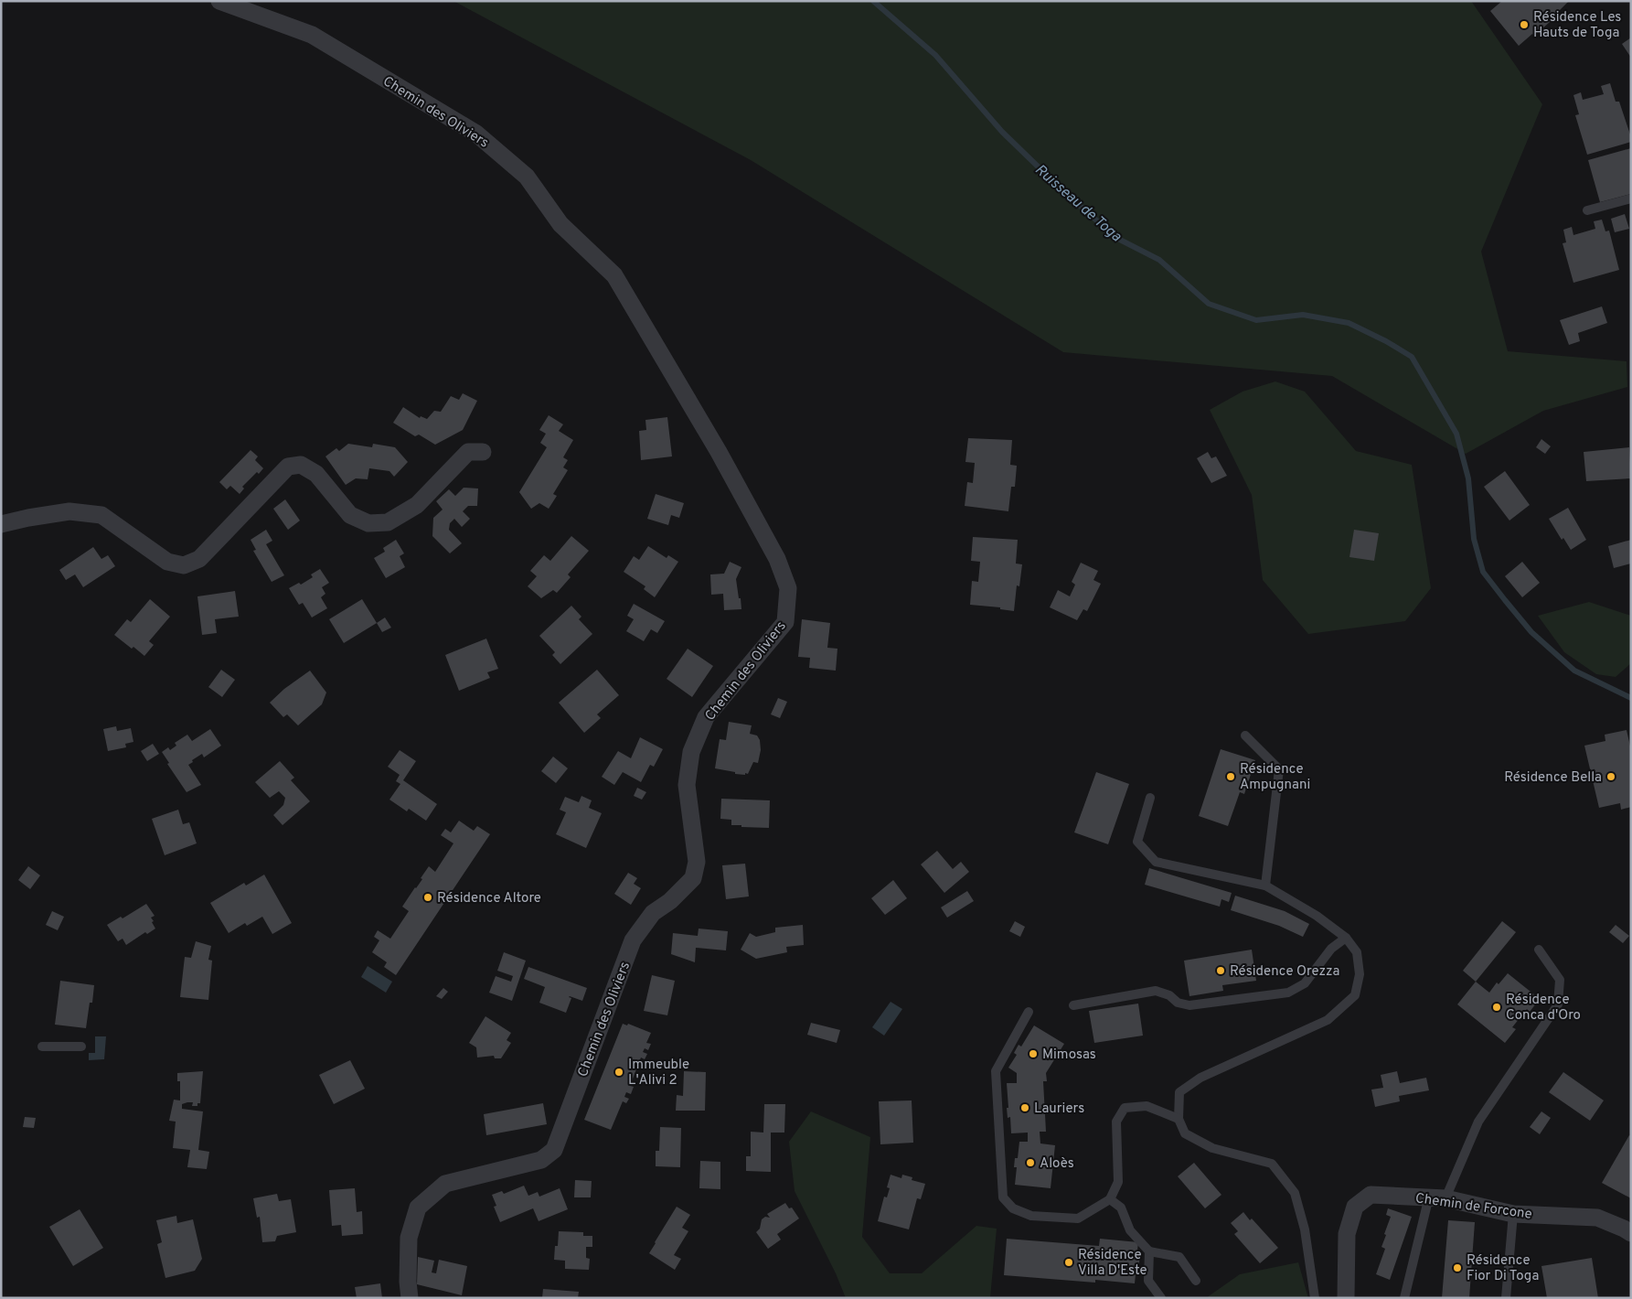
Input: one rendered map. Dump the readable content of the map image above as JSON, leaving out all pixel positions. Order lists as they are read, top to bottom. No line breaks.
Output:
{"streets":{"street":["Chemin des Oliviers","Chemin de Forcone"]},"water":["Ruisseau de Toga"],"places":["Résidence Les Hauts de Toga","Résidence Ampugnani","Résidence Bella","Résidence Altore","Résidence Orezza","Résidence Conca d'Oro","Mimosas","Immeuble L'Alivi 2","Lauriers","Aloès","Résidence Villa D'Este","Résidence Fior Di Toga"]}
